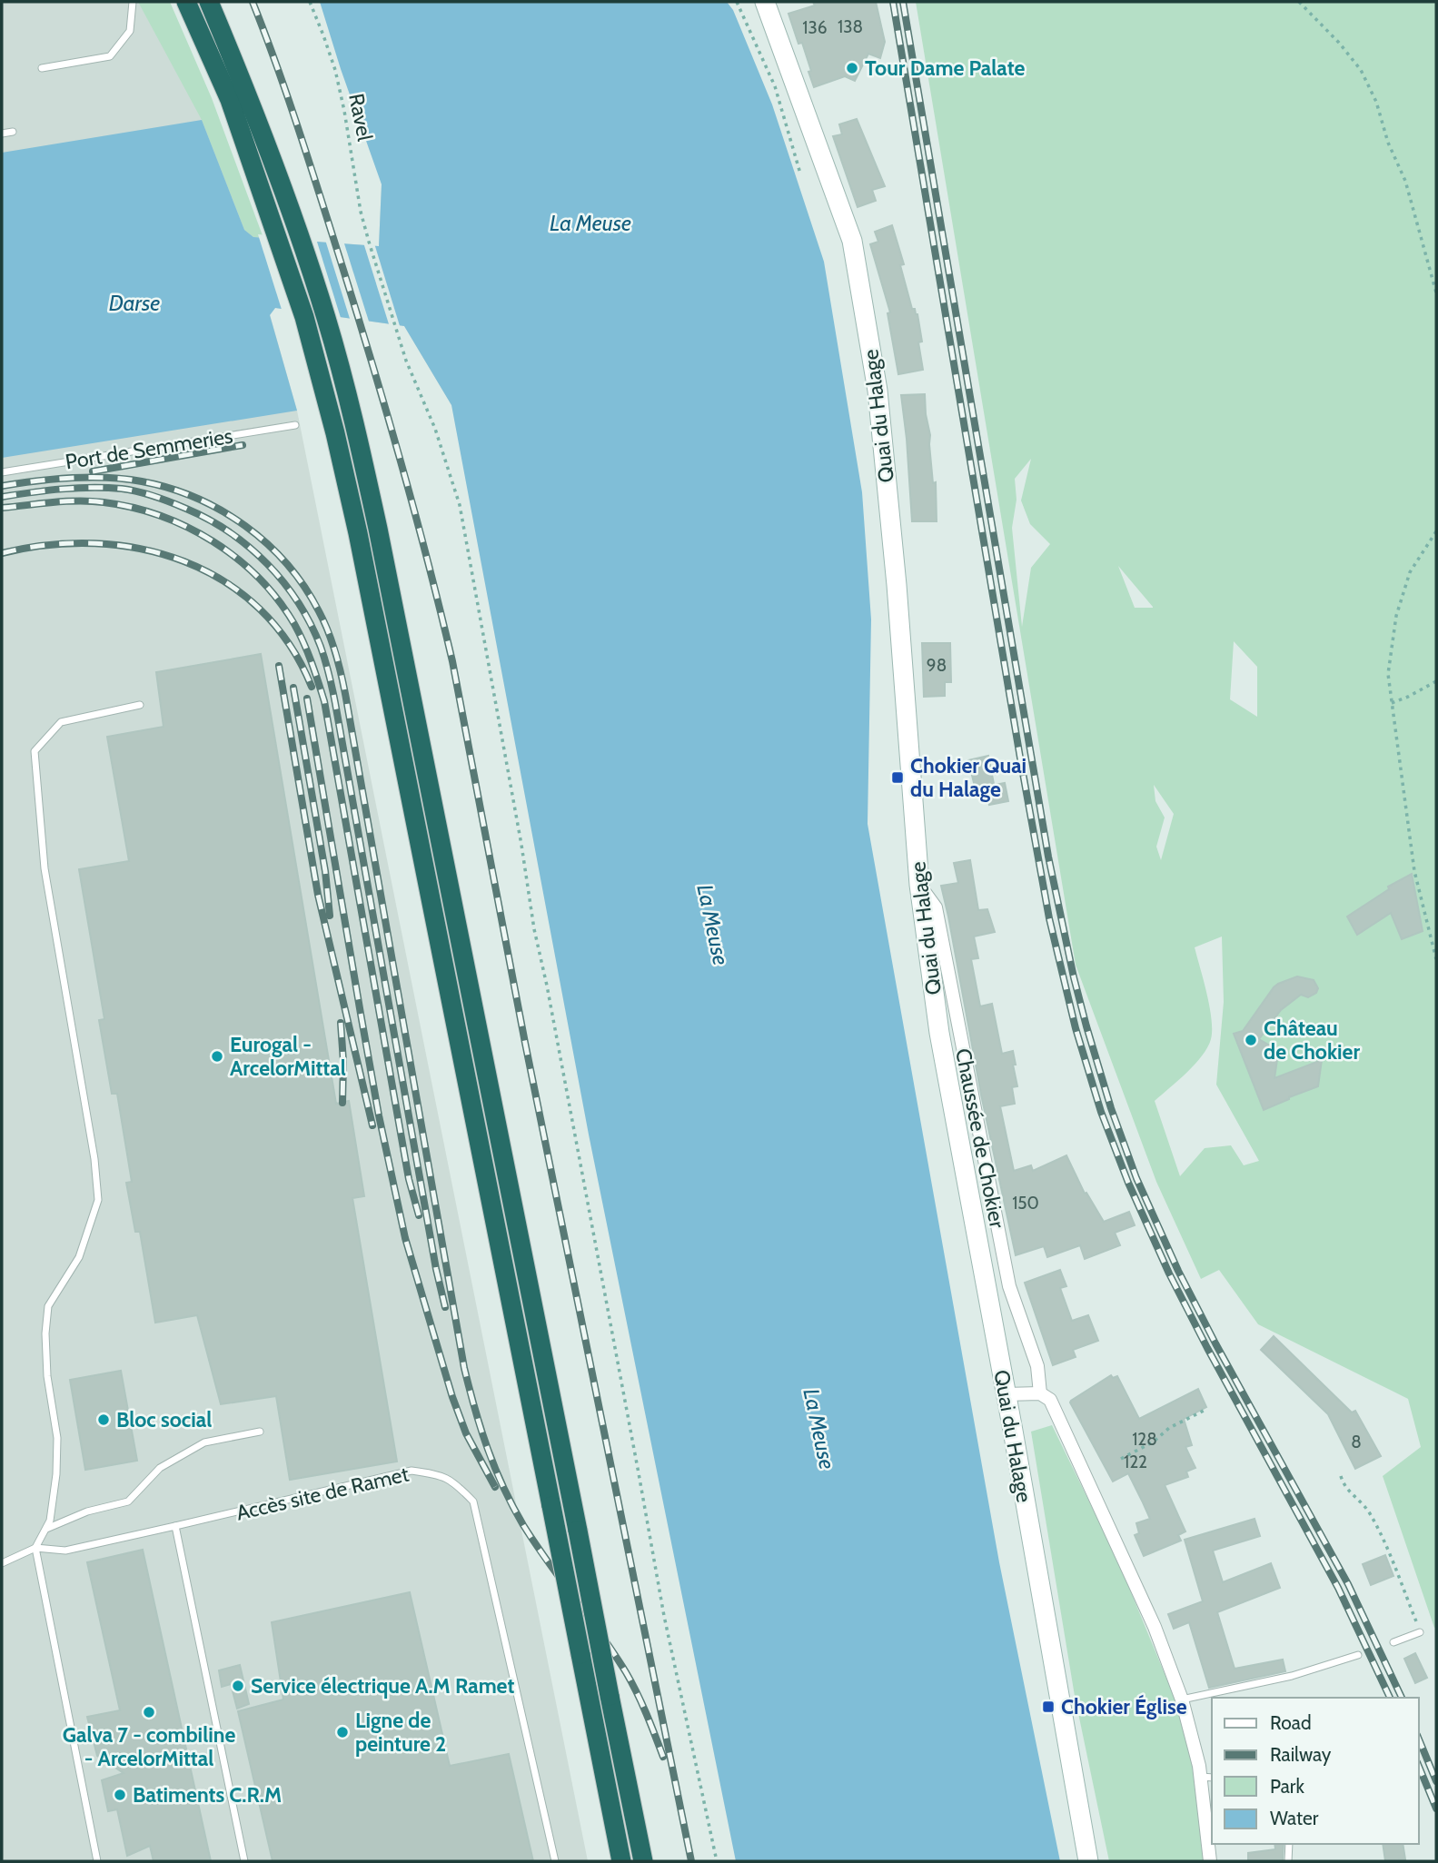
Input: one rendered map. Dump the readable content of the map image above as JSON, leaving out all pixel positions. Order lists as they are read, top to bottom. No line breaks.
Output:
{"streets":{"main road":["Quai du Halage"],"street":["Chaussée de Chokier"],"lane":["Port de Semmeries","Accès site de Ramet"],"path":["Ravel"]},"crossings":[["Quai du Halage","Chaussée de Chokier"]],"water":["La Meuse","Darse"],"places":{"other":["Tour Dame Palate","Château de Chokier","Eurogal - ArcelorMittal","Bloc social","Service électrique A.M Ramet","Galva 7 - combiline - ArcelorMittal","Ligne de peinture 2","Batiments C.R.M"],"transit":["Chokier Quai du Halage","Chokier Église"]},"house_numbers":["138","136","98","150","128","8","122"],"legend":["Road","Railway","Park","Water"]}
